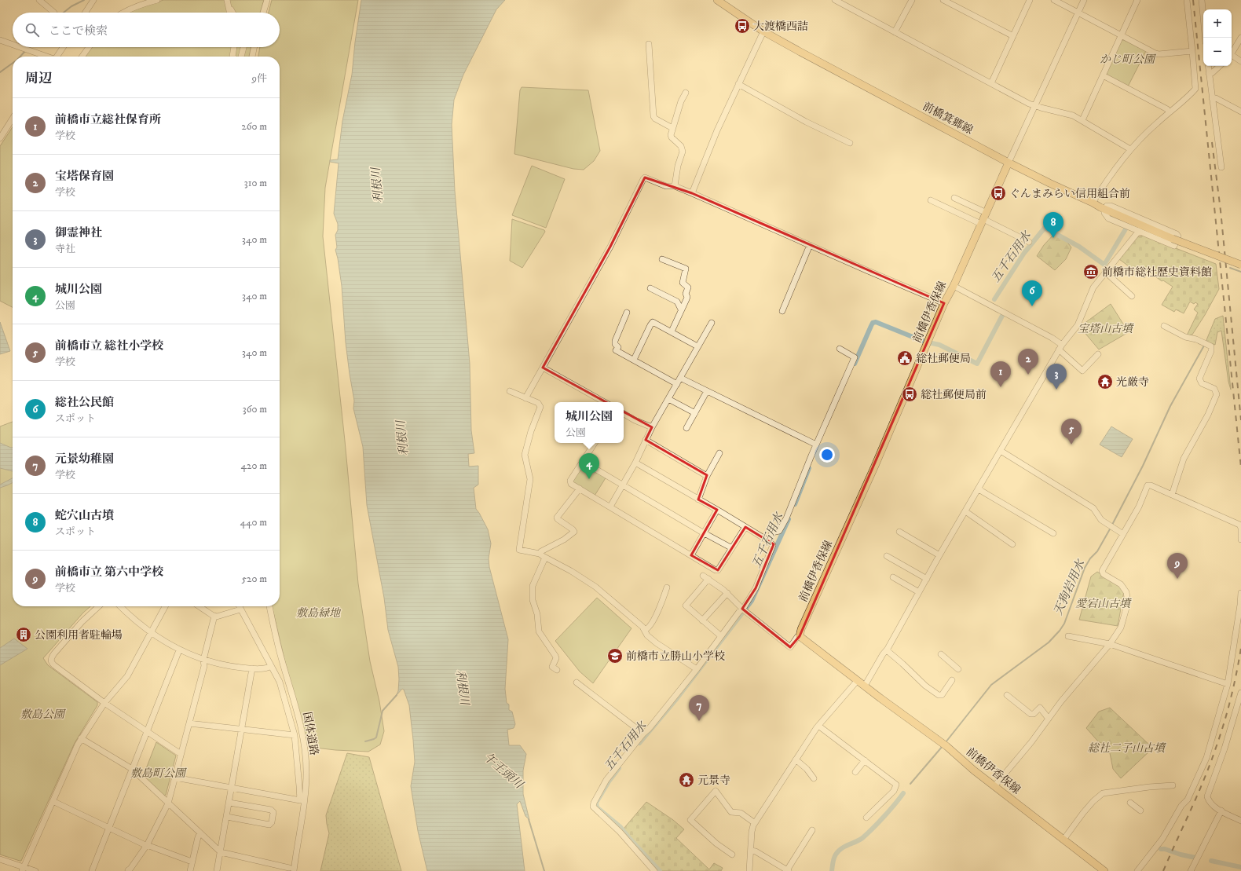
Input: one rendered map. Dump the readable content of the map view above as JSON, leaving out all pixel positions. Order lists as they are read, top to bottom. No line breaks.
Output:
{"streets":{"main road":["前橋箕郷線","前橋伊香保線"],"street":["国体道路"]},"crossings":[["前橋箕郷線","前橋伊香保線"]],"water":["利根川","五千石用水","天狗岩用水","午王頭川"],"parks":["かじ町公園","宝塔山古墳","愛宕山古墳","敷島緑地","敷島公園","総社二子山古墳","敷島町公園"],"places":{"bus stop":["大渡橋西詰","ぐんまみらい信用組合前","総社郵便局前"],"museum":["前橋市総社歴史資料館"],"public building":["総社郵便局"],"temple":["光厳寺","元景寺"],"building":["公園利用者駐輪場"],"school or university":["前橋市立勝山小学校"]},"page":{"map_buttons":["+","−"],"search":"ここで検索","heading":["周辺","9件"],"list":[{"mark":"1","name":"前橋市立総社保育所","note":"学校","value":"260 m"},{"mark":"2","name":"宝塔保育園","note":"学校","value":"310 m"},{"mark":"3","name":"御霊神社","note":"寺社","value":"340 m"},{"mark":"4","name":"城川公園","note":"公園","value":"340 m"},{"mark":"5","name":"前橋市立 総社小学校","note":"学校","value":"340 m"},{"mark":"6","name":"総社公民館","note":"スポット","value":"360 m"},{"mark":"7","name":"元景幼稚園","note":"学校","value":"420 m"},{"mark":"8","name":"蛇穴山古墳","note":"スポット","value":"440 m"},{"mark":"9","name":"前橋市立 第六中学校","note":"学校","value":"520 m"}],"pins":["8","6","2","1","3","5","4","9","7"],"popup":["城川公園","公園"]}}
